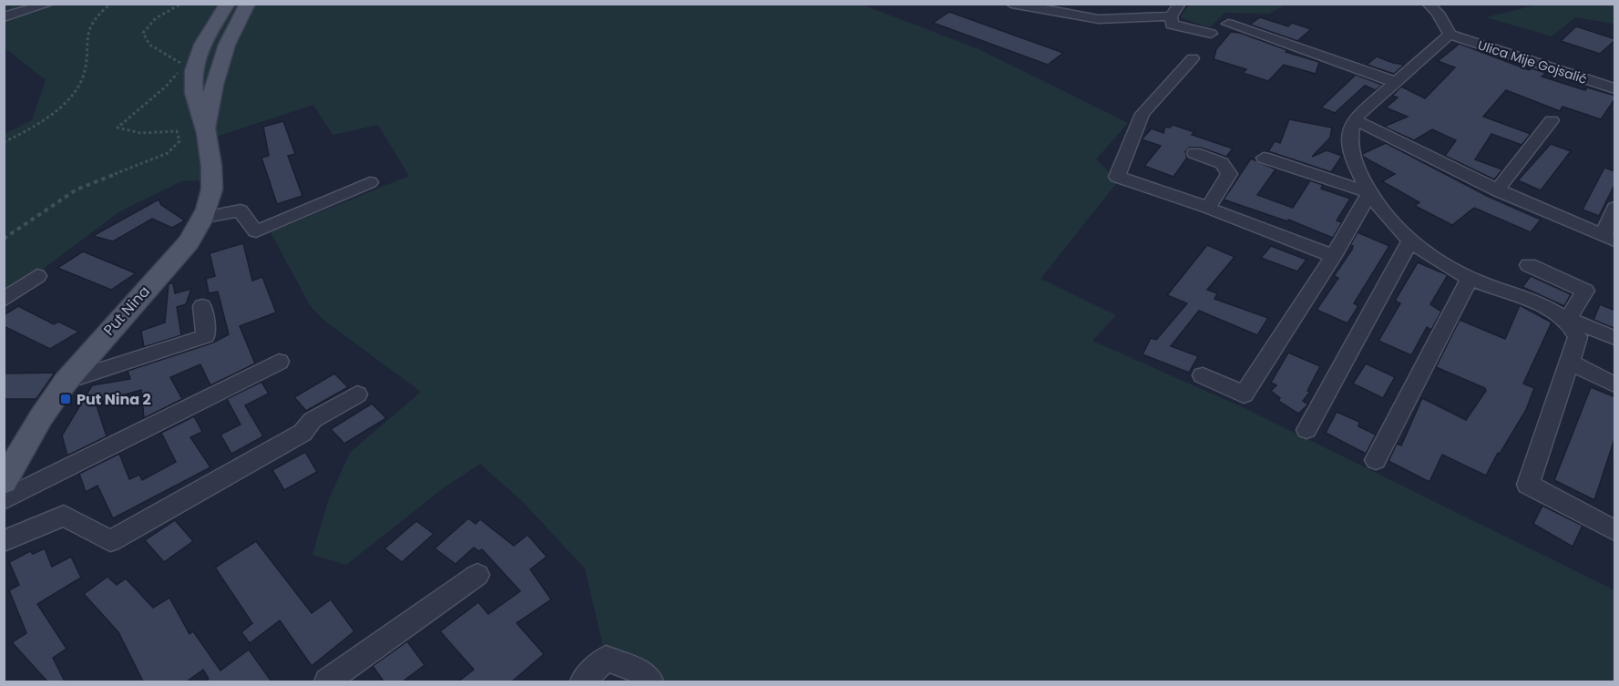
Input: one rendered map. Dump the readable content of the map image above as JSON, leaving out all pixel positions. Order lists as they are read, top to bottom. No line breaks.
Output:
{"streets":{"main road":["Put Nina"],"street":["Ulica Mije Gojsalić"]},"places":{"transit":["Put Nina 2"]}}
